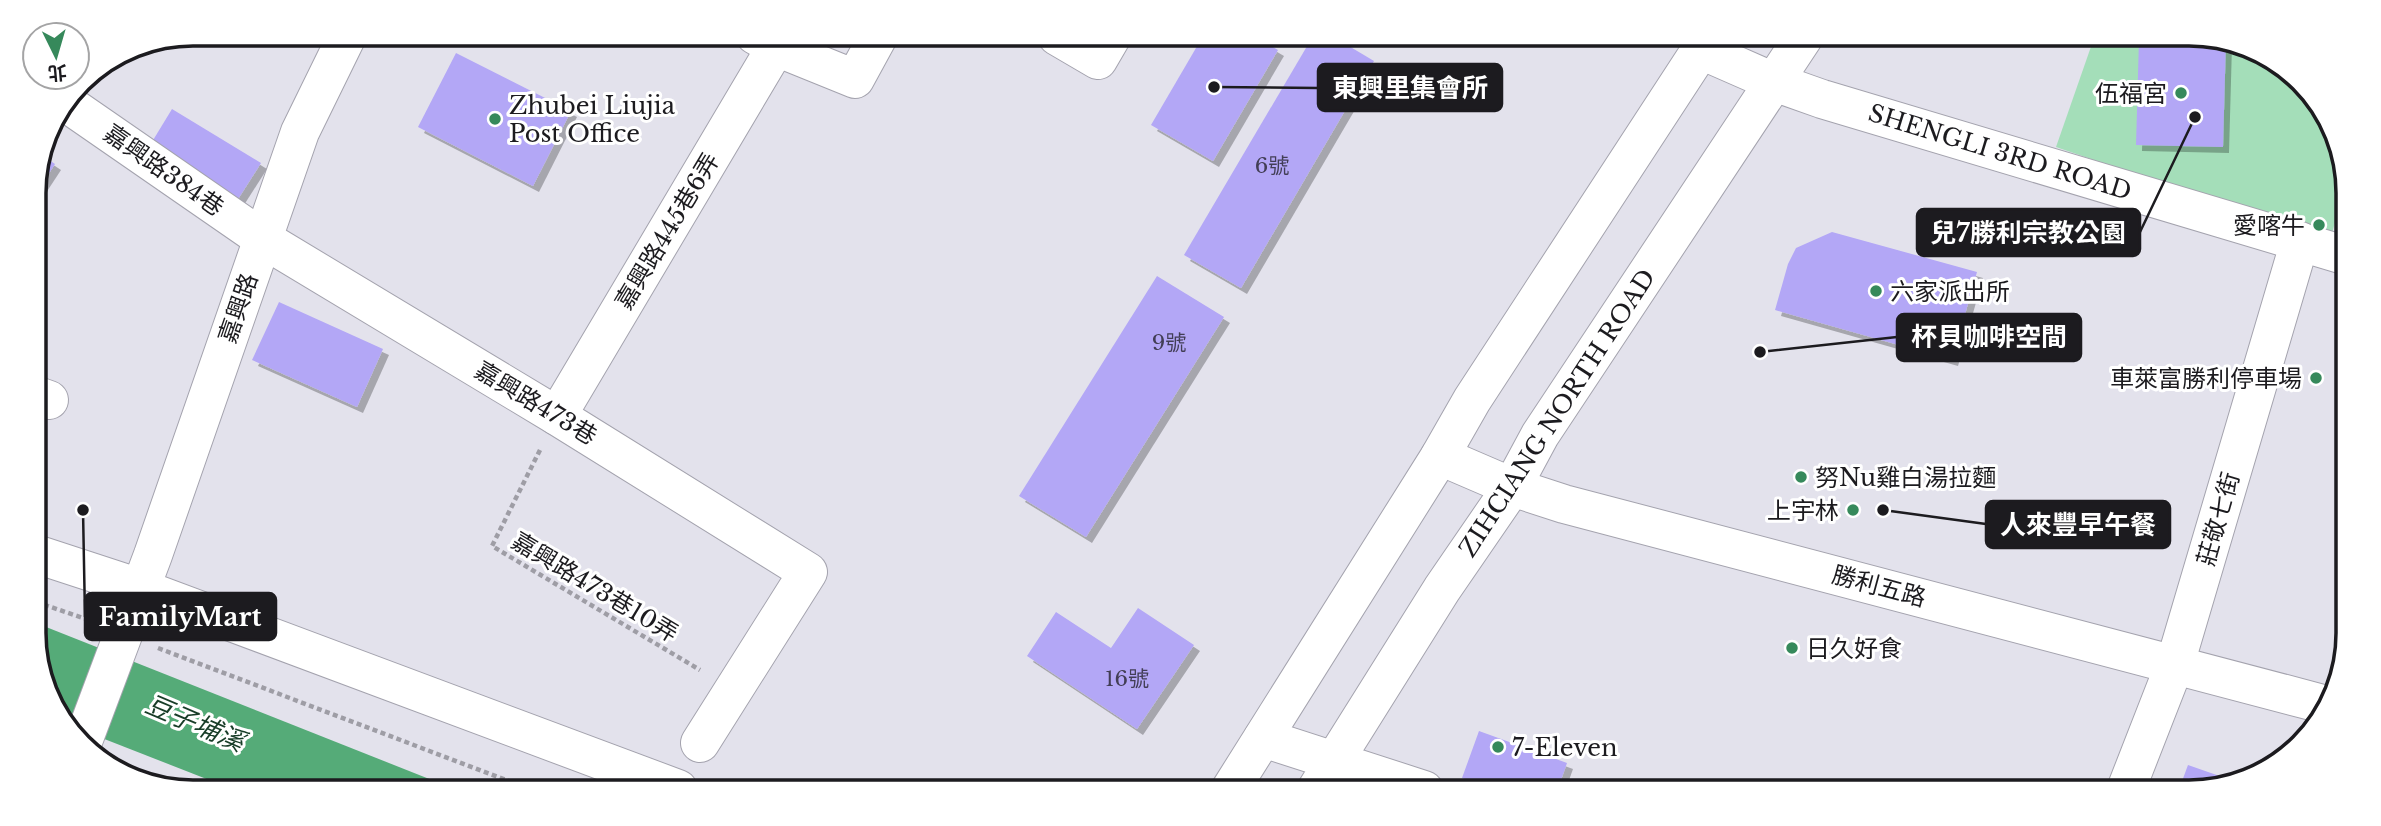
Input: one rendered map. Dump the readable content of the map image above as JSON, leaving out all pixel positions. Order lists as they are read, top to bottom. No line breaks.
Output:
{"streets":{"street":["SHENGLI 3RD ROAD","嘉興路384巷","嘉興路445巷6弄","嘉興路","嘉興路473巷","ZIHCIANG NORTH ROAD","莊敬七街","勝利五路"],"path":["嘉興路473巷10弄"]},"crossings":[["SHENGLI 3RD ROAD","ZIHCIANG NORTH ROAD"],["SHENGLI 3RD ROAD","莊敬七街"],["嘉興路384巷","嘉興路"],["嘉興路384巷","嘉興路473巷"],["嘉興路445巷6弄","嘉興路473巷"],["嘉興路445巷6弄","嘉興路473巷10弄"],["嘉興路","嘉興路473巷"],["嘉興路473巷","嘉興路473巷10弄"],["ZIHCIANG NORTH ROAD","勝利五路"],["莊敬七街","勝利五路"]],"water":["豆子埔溪"],"places":["東興里集會所","伍福宮","兒7勝利宗教公園","Zhubei Liujia Post Office","愛喀牛","六家派出所","杯貝咖啡空間","車萊富勝利停車場","努Nu雞白湯拉麵","FamilyMart","上宇林","人來豐早午餐","日久好食","7-Eleven"],"house_numbers":["6號","9號","16號"],"north":"bottom"}
